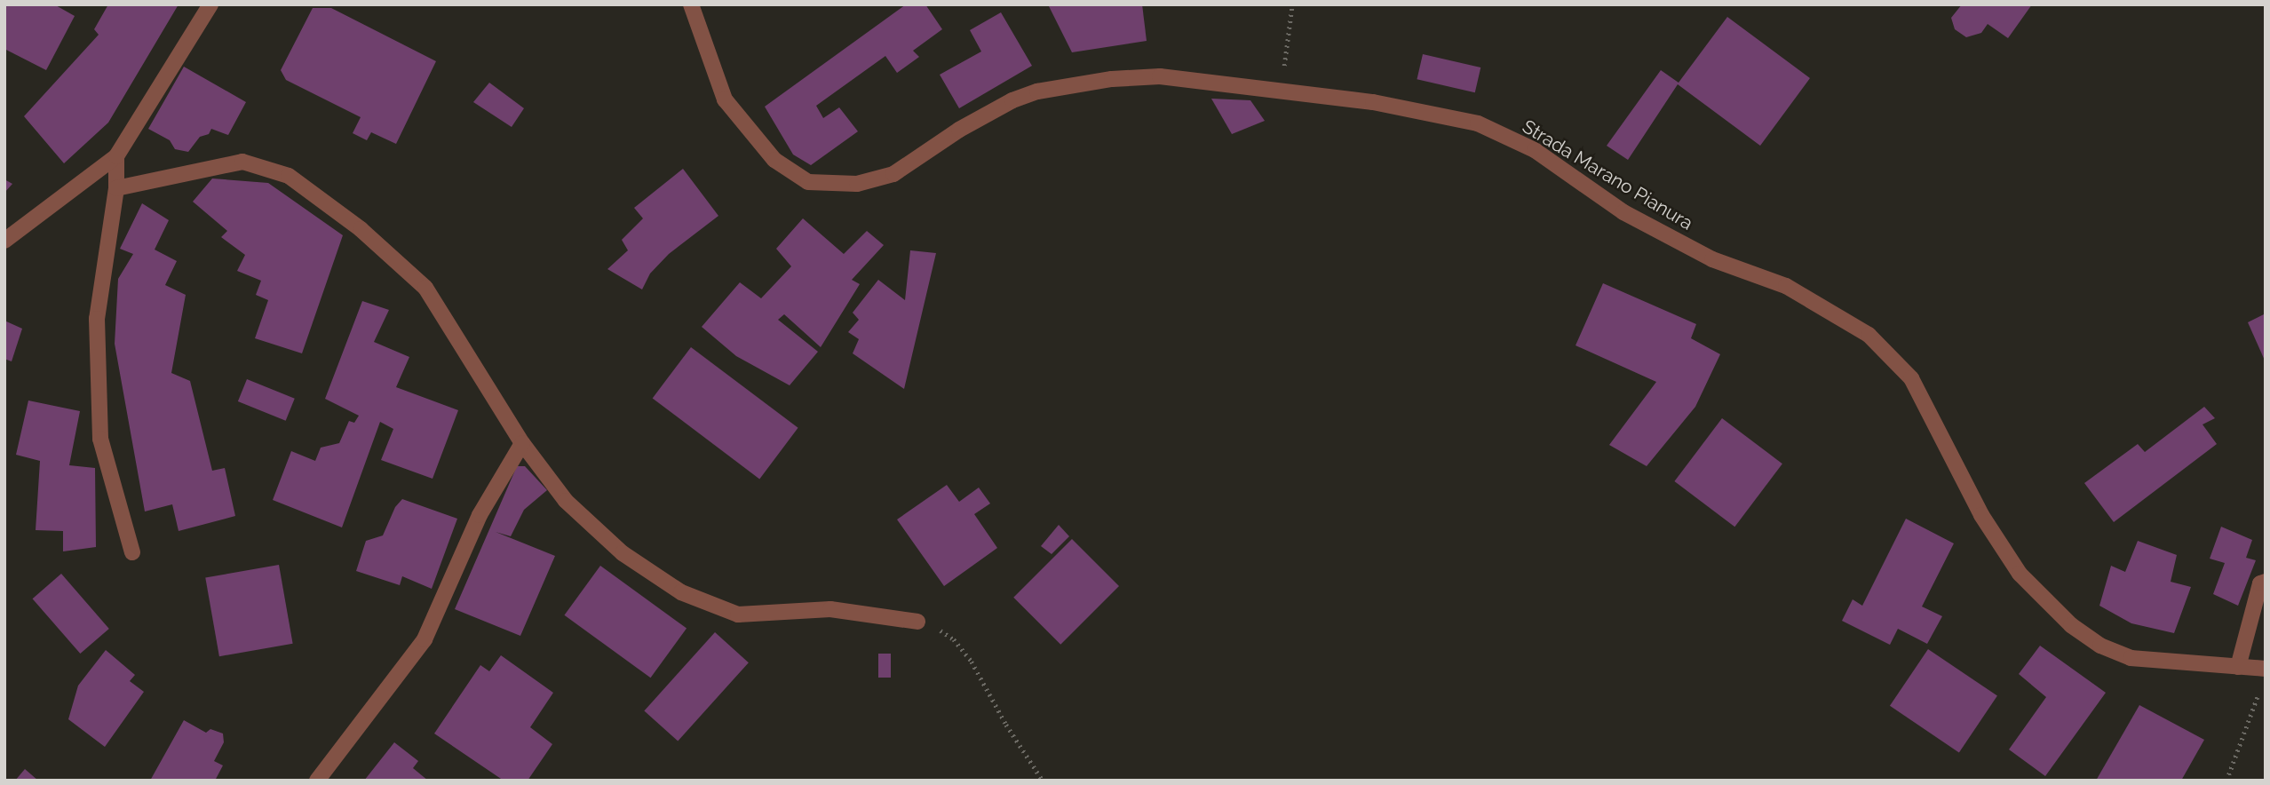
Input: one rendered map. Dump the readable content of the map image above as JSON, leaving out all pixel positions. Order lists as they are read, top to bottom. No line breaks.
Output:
{"streets":{"street":["Strada Marano Pianura"]}}
